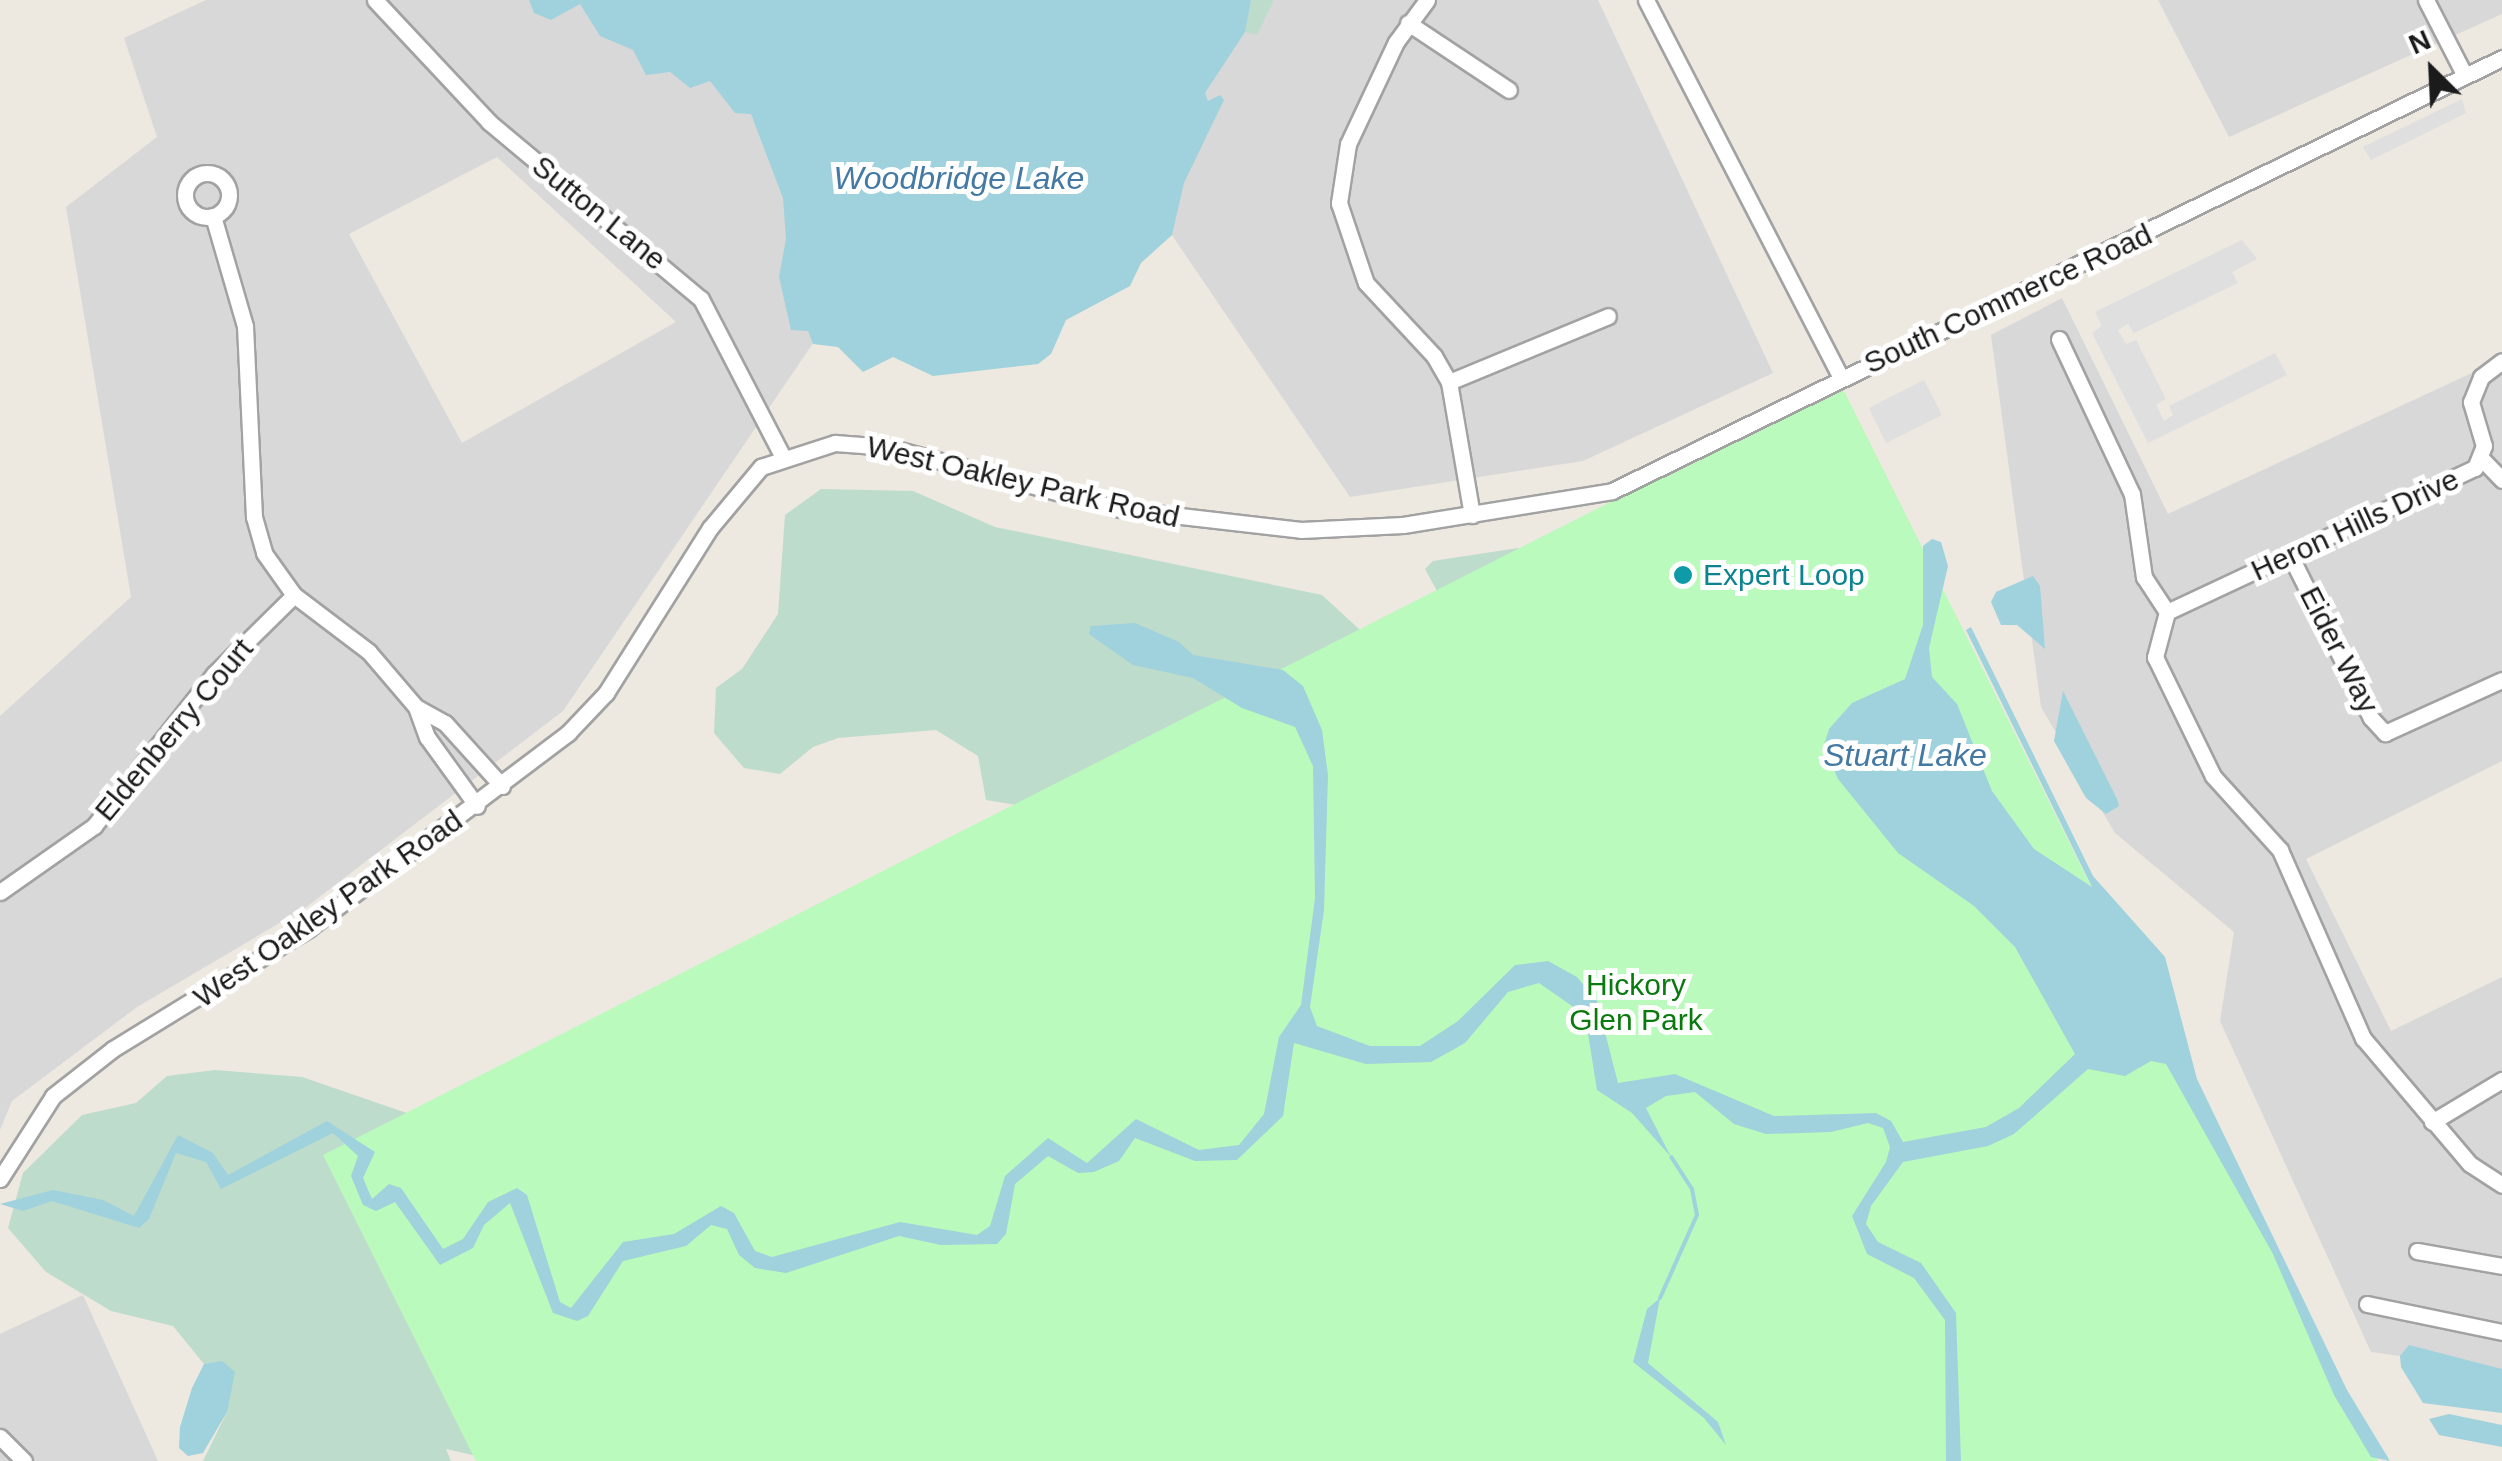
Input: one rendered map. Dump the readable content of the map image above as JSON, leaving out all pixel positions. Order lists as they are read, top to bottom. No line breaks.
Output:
{"streets":{"street":["Sutton Lane","South Commerce Road","West Oakley Park Road","Heron Hills Drive","Eider Way","Eldenberry Court"]},"crossings":[["Sutton Lane","West Oakley Park Road"],["South Commerce Road","West Oakley Park Road"],["Heron Hills Drive","Eider Way"]],"water":["Woodbridge Lake","Stuart Lake"],"parks":["Hickory Glen Park"],"places":["Expert Loop"],"north":"top left"}
